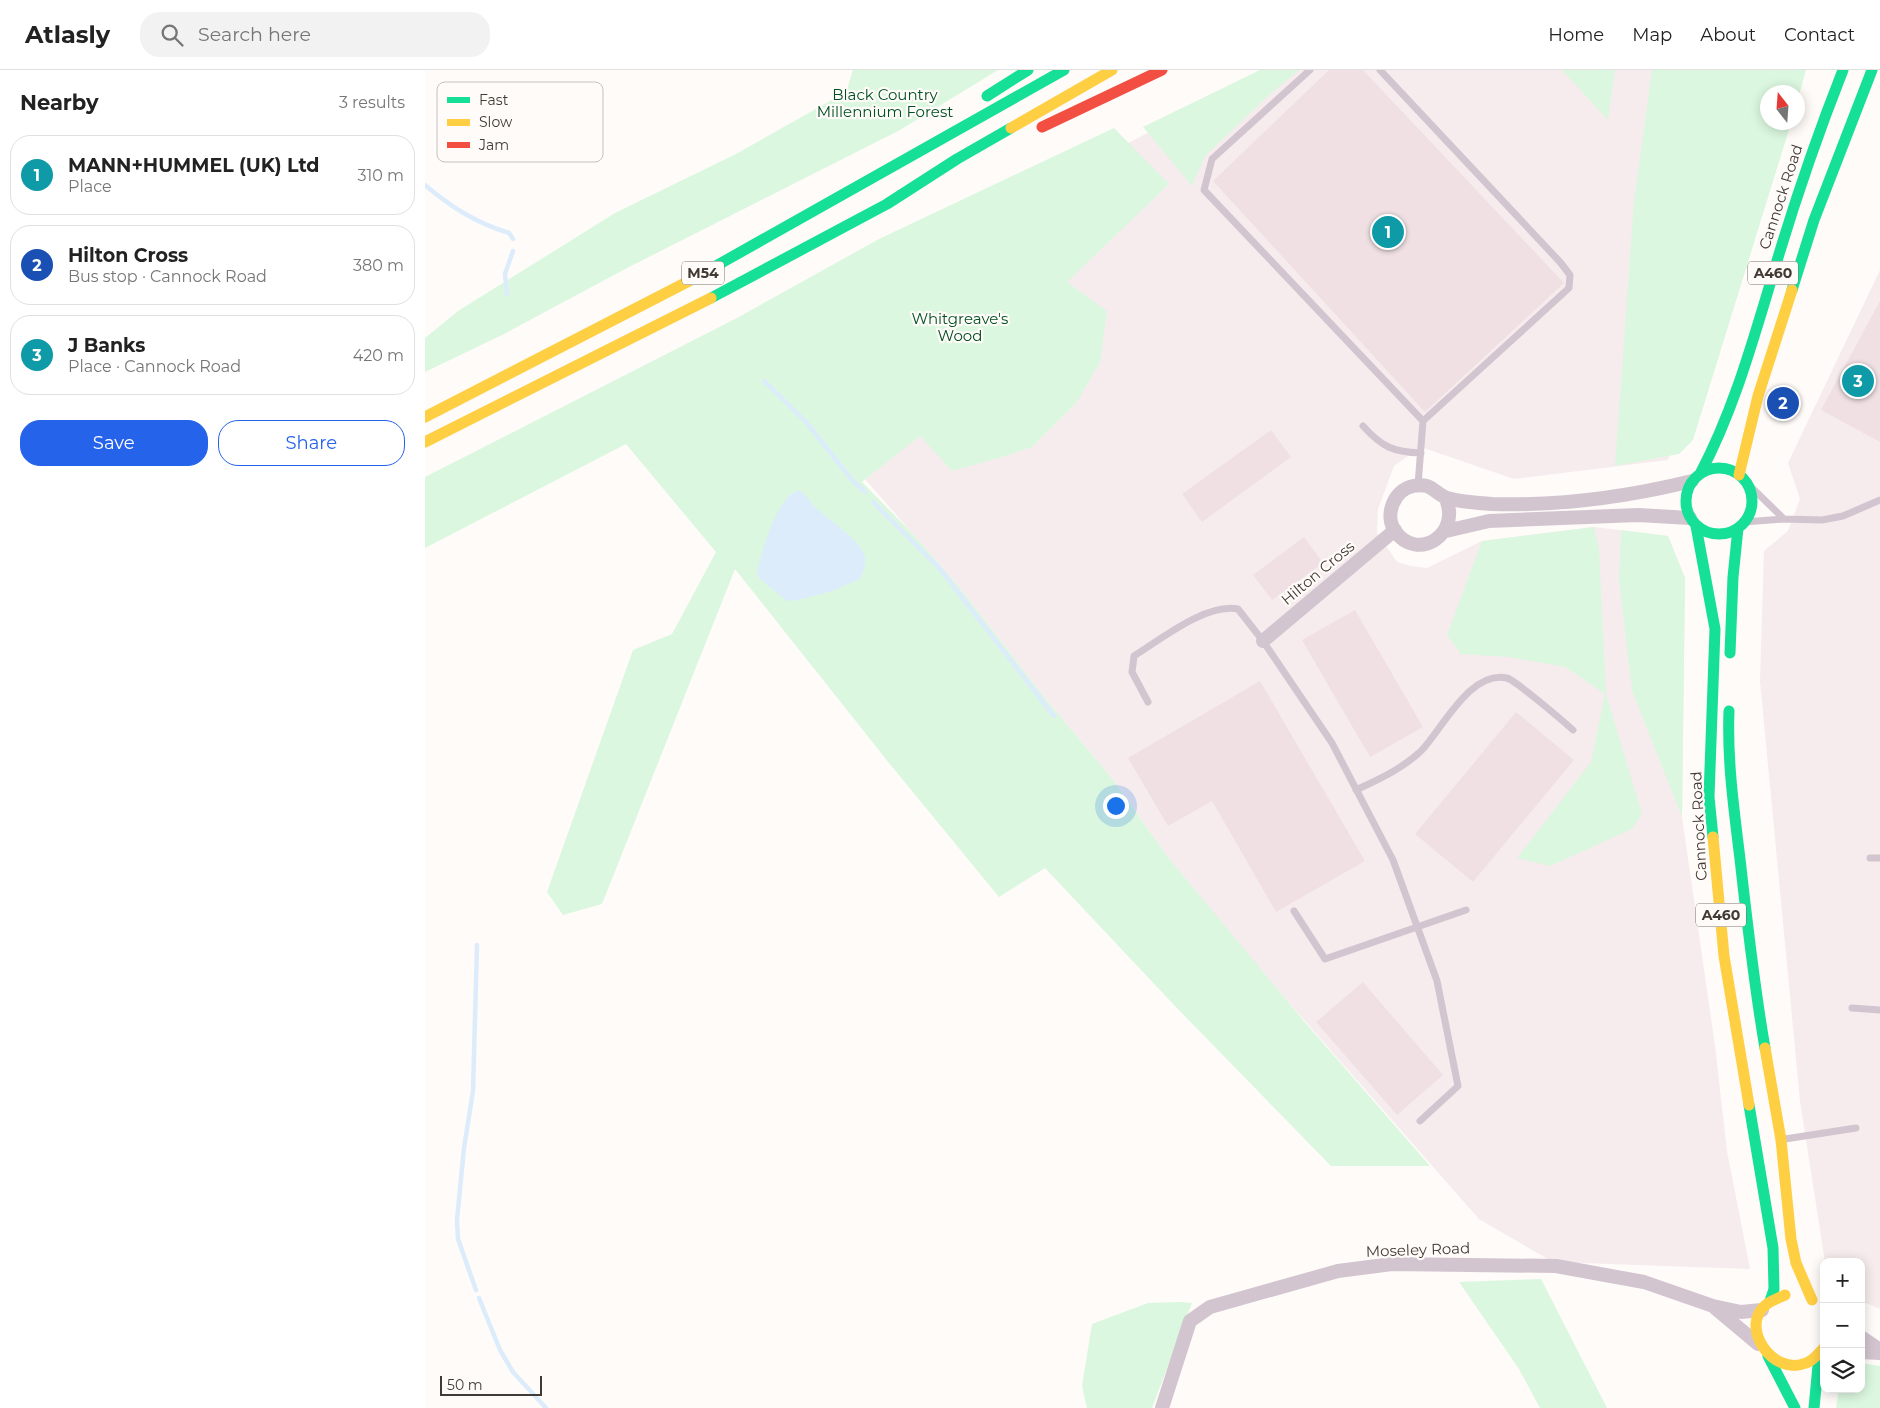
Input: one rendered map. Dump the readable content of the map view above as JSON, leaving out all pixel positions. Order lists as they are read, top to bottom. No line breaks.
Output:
{"streets":{"highway":["Cannock Road","M54","A460"],"street":["Hilton Cross","Moseley Road"]},"crossings":[["Cannock Road","A460"],["Cannock Road","Moseley Road"],["A460","Moseley Road"]],"parks":["Black Country Millennium Forest","Whitgreave's Wood"],"legend":["Fast","Slow","Jam"],"scale_bar":"50 m","north":"top","page":{"header":"Atlasly","search":"Search here","nav":["Home","Map","About","Contact"],"heading":["Nearby","3 results"],"list":[{"mark":"1","name":"MANN+HUMMEL (UK) Ltd","note":"Place","value":"310 m"},{"mark":"2","name":"Hilton Cross","note":"Bus stop · Cannock Road","value":"380 m"},{"mark":"3","name":"J Banks","note":"Place · Cannock Road","value":"420 m"}],"pins":["1","3","2"],"buttons":["Save","Share"],"map_buttons":["+","−"],"scale":"50 m"}}
